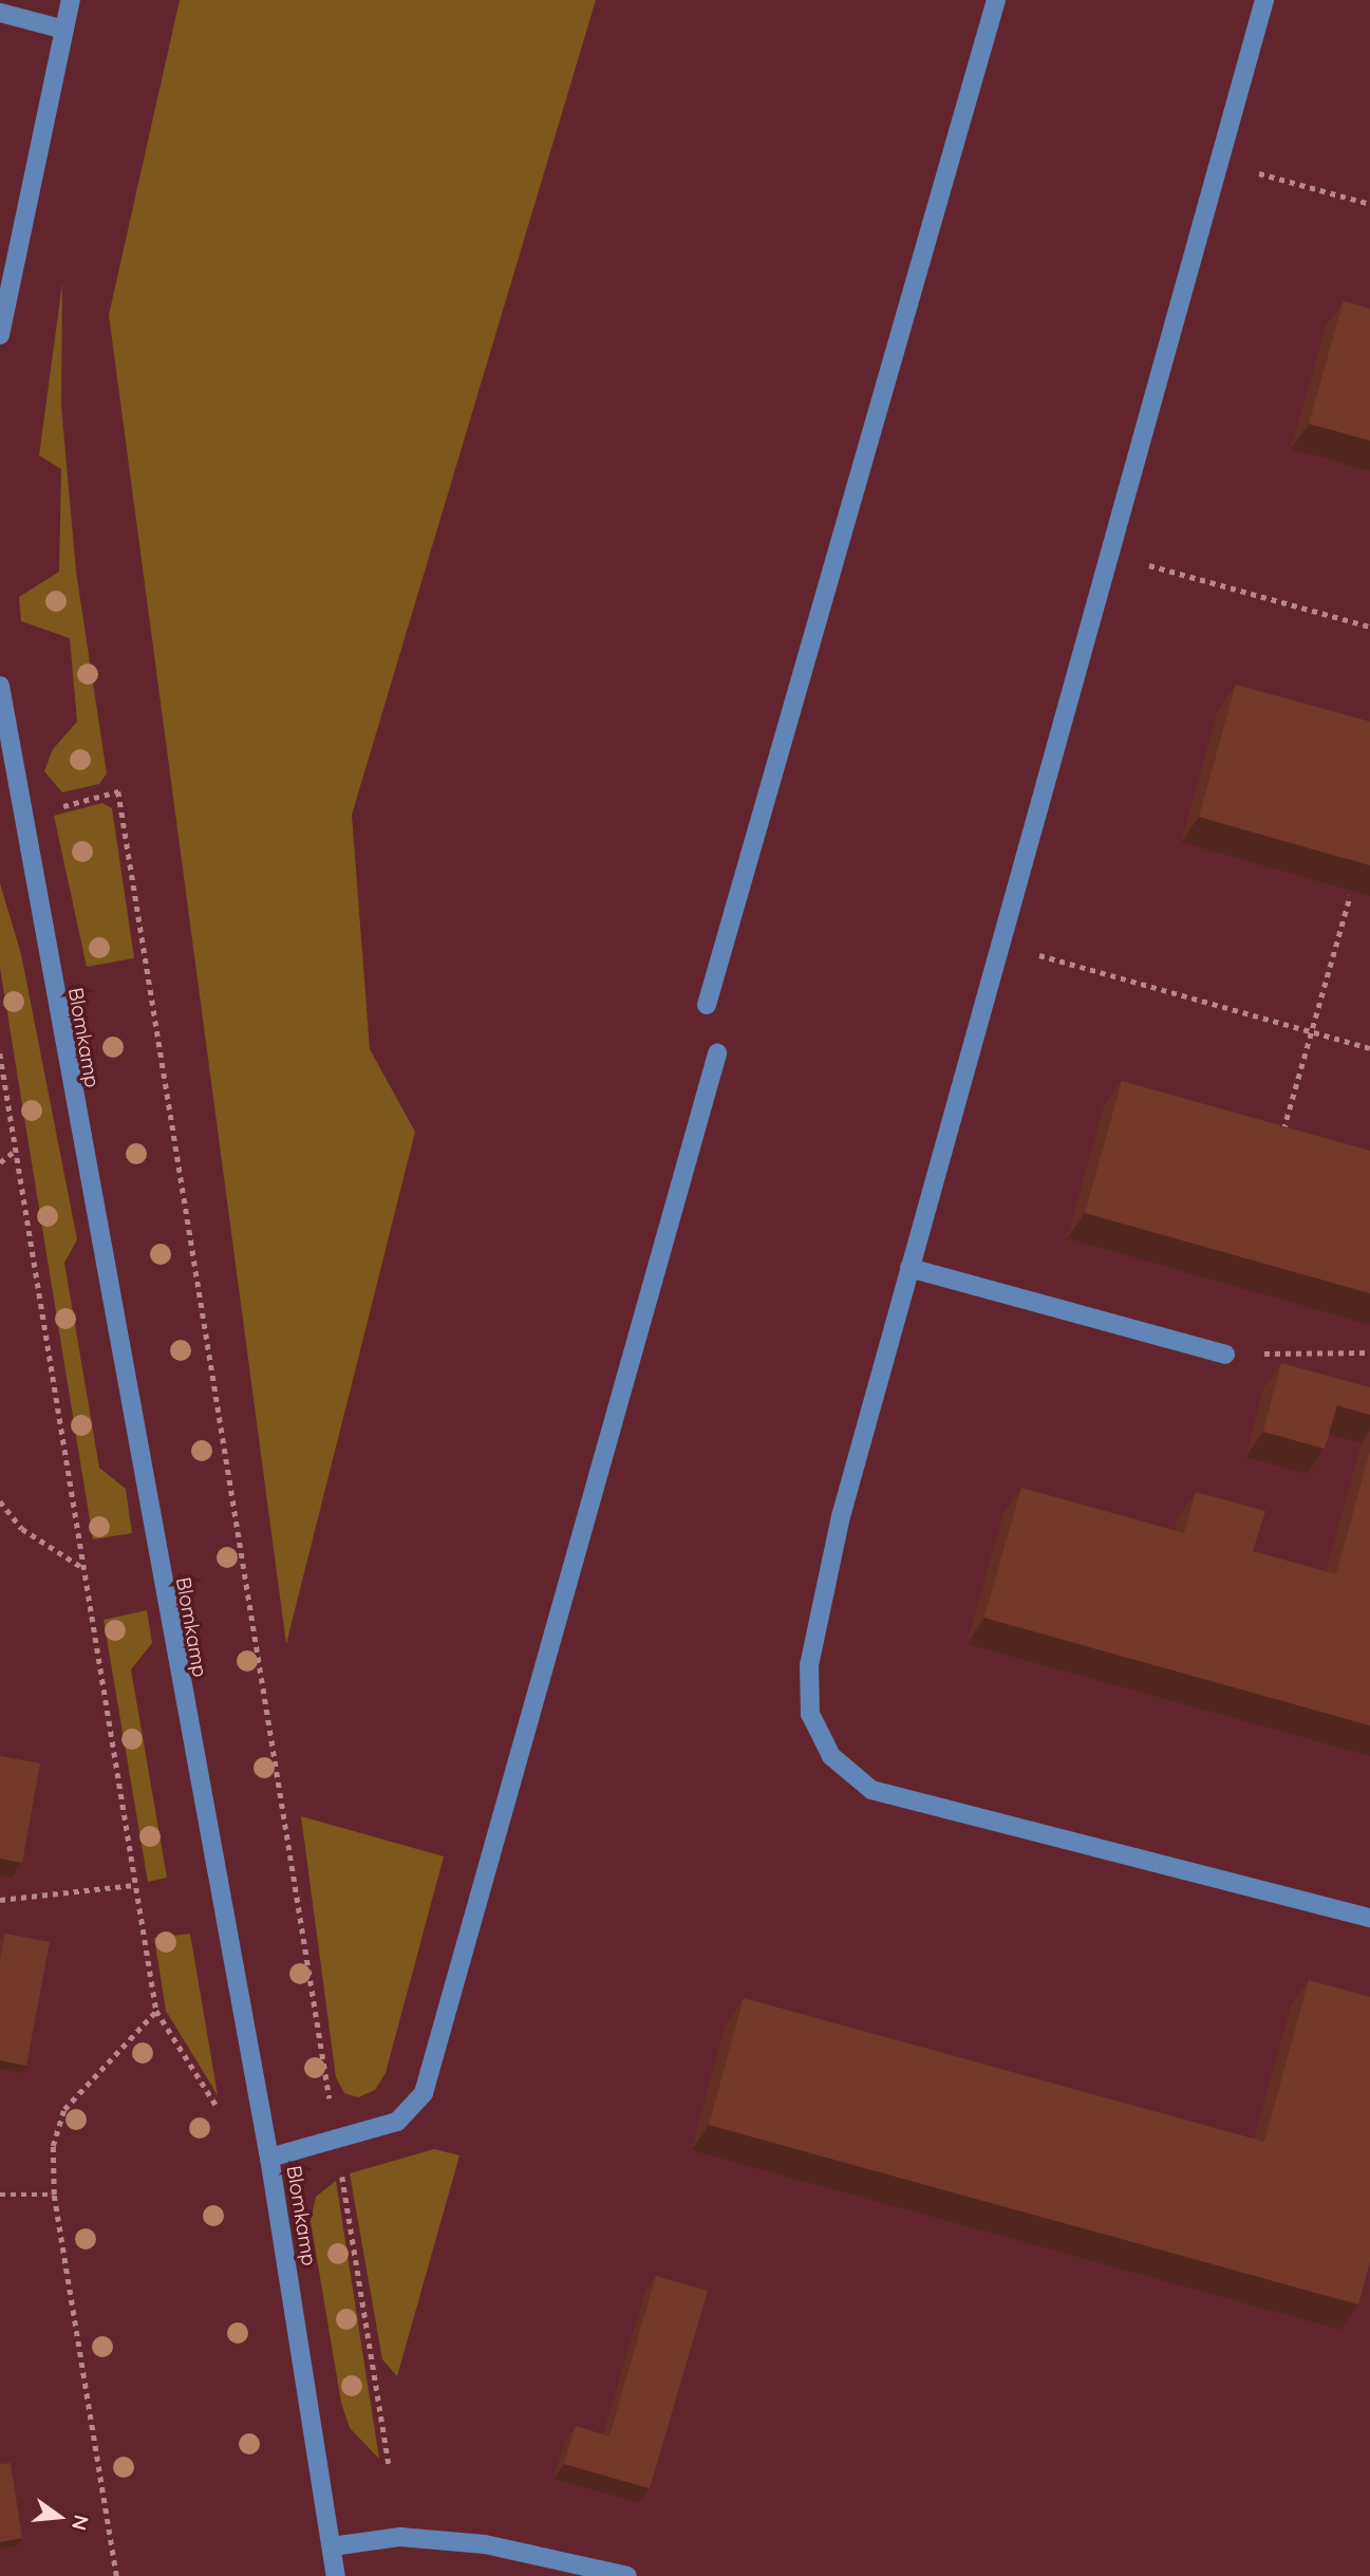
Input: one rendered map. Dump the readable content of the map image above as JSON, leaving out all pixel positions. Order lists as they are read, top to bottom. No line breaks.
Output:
{"streets":{"street":["Blomkamp"]},"north":"right"}
